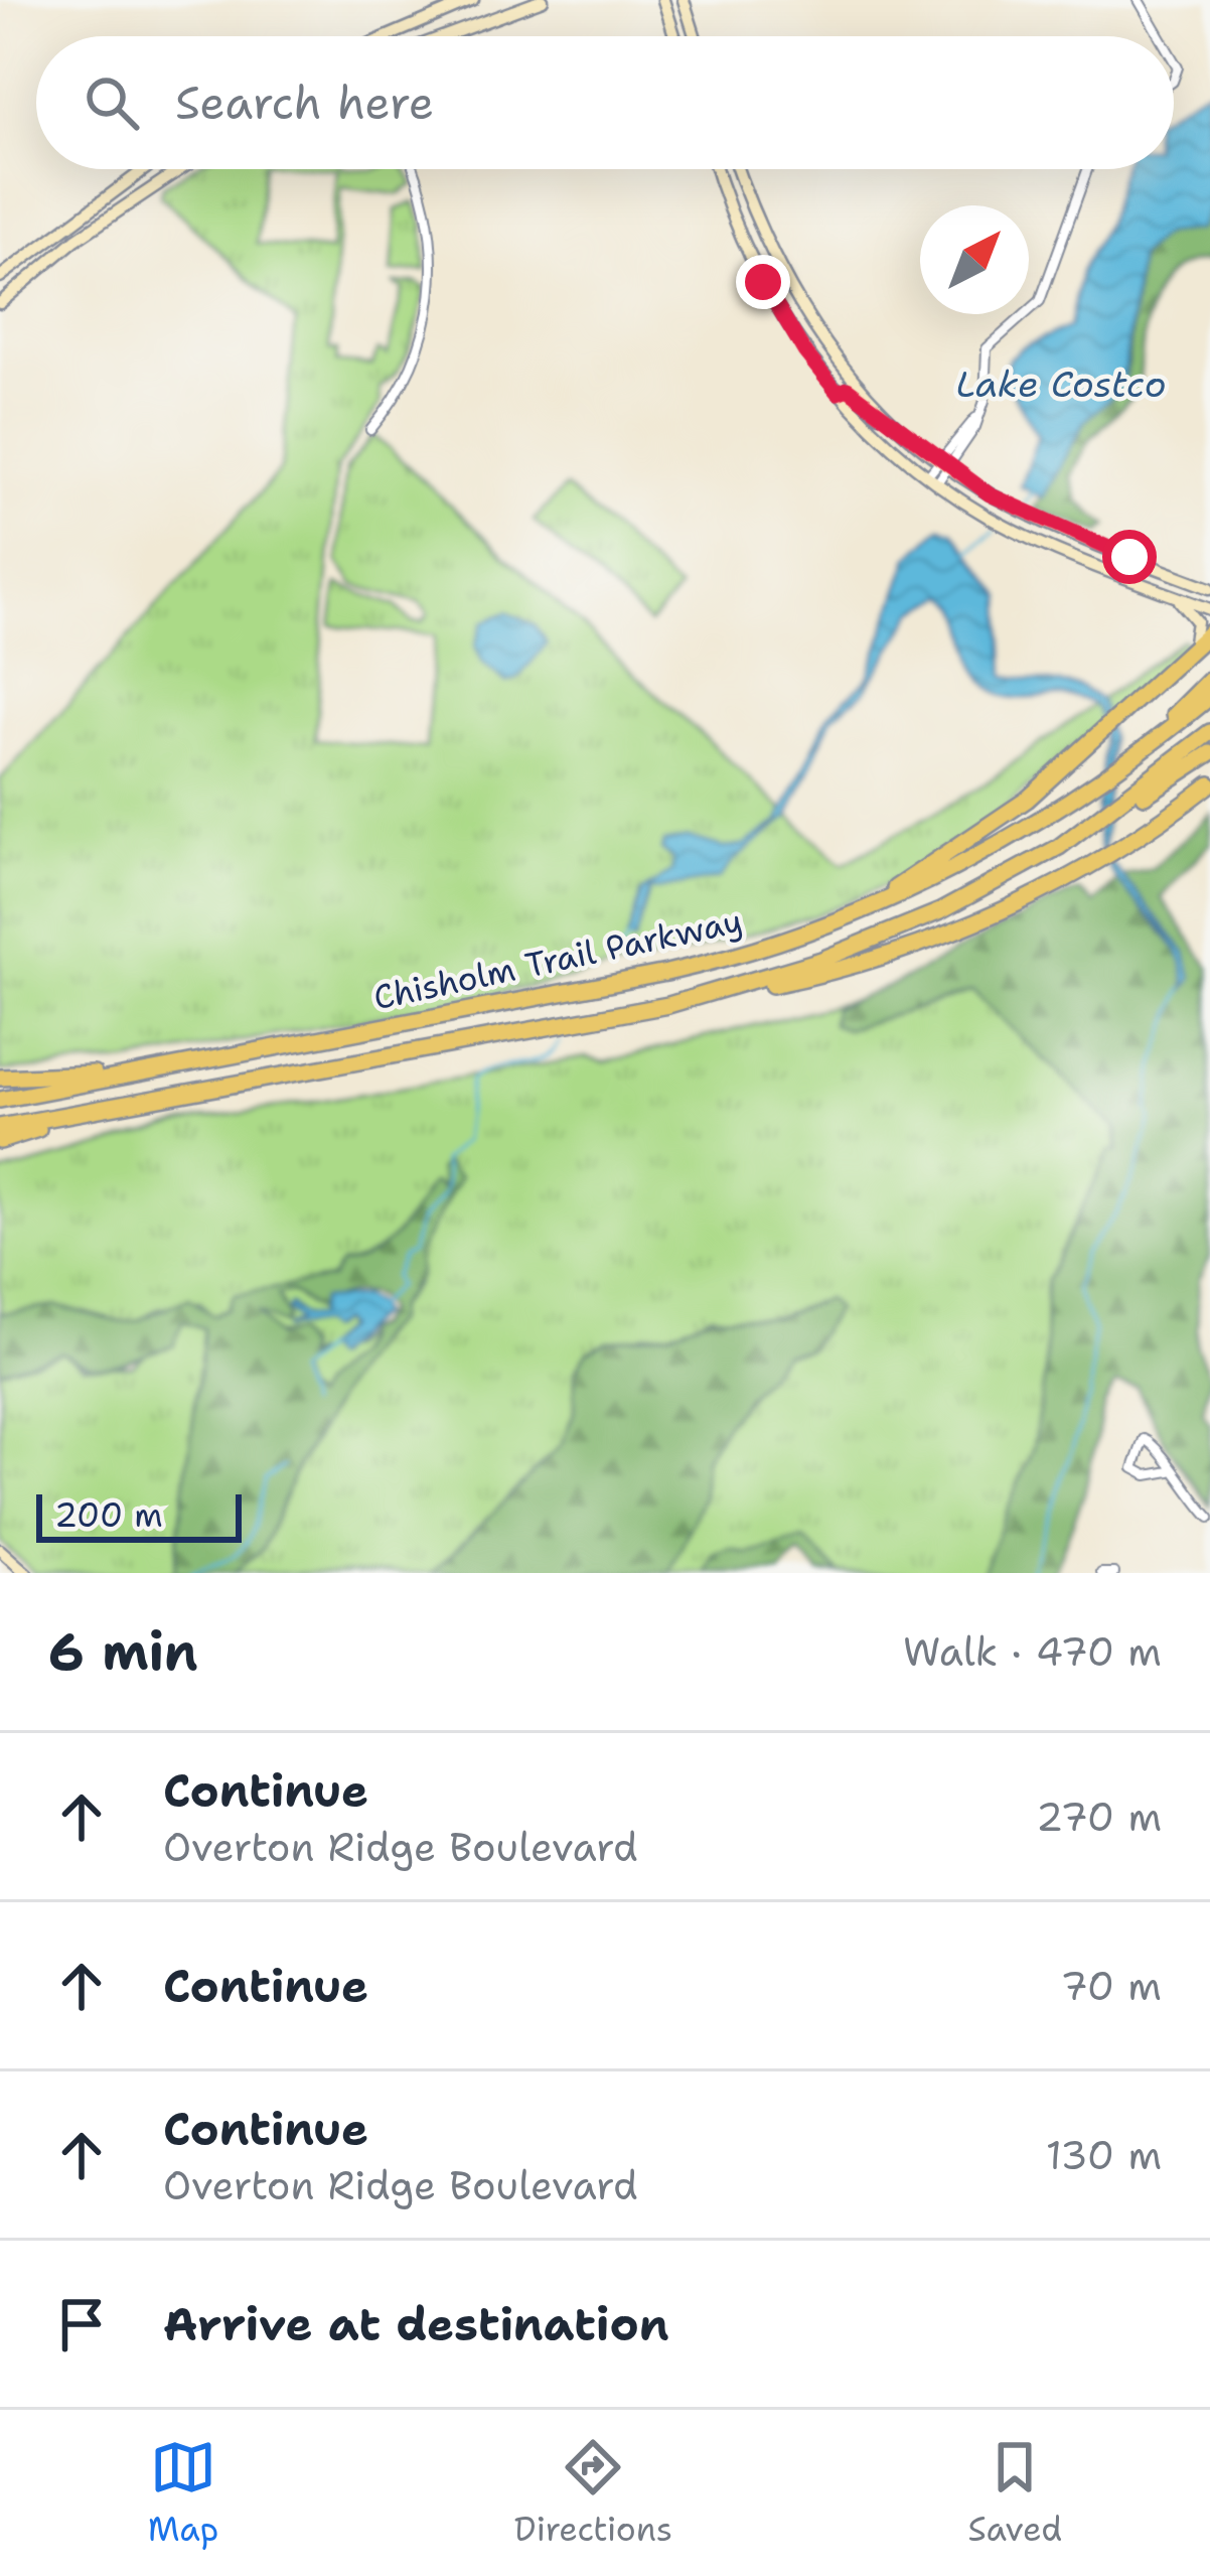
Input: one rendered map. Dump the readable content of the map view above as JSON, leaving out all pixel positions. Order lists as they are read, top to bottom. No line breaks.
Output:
{"streets":{"highway":["Chisholm Trail Parkway"]},"water":["Lake Costco"],"scale_bar":"200 m","north":"top right","page":{"search":"Search here","scale":"200 m","heading":["6 min","Walk · 470 m"],"list":[["Continue","Overton Ridge Boulevard","270 m"],["Continue","70 m"],["Continue","Overton Ridge Boulevard","130 m"],"Arrive at destination"],"nav":["Map","Directions","Saved"]}}
